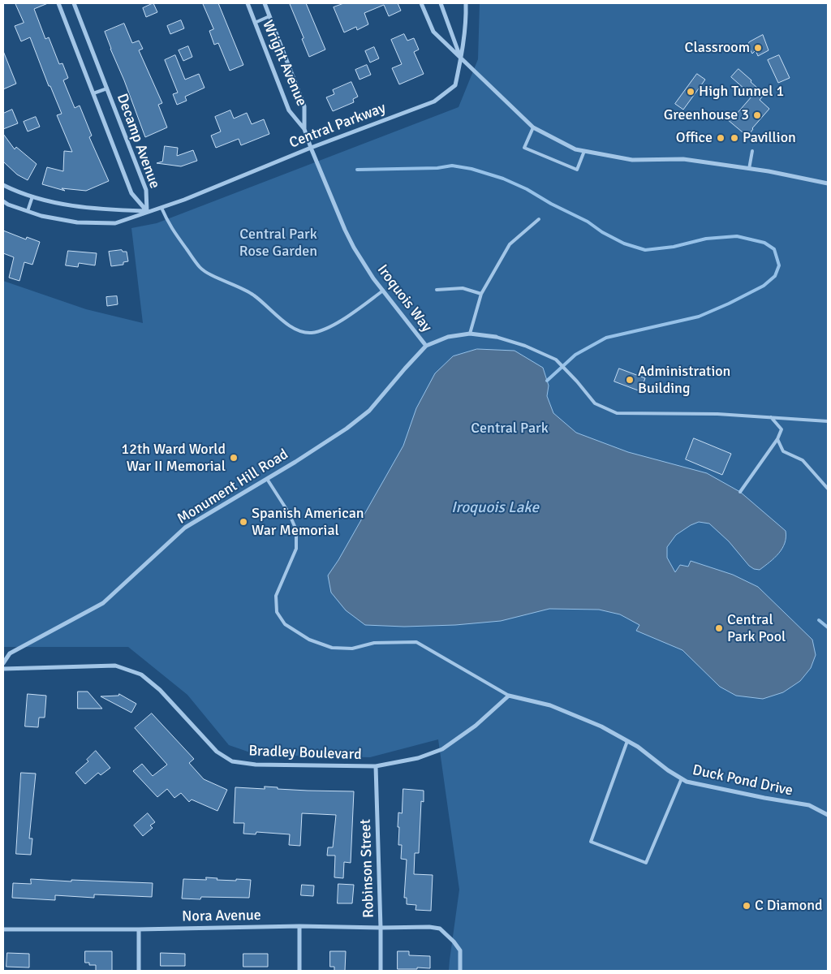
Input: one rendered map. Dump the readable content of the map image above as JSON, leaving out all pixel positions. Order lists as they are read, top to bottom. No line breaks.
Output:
{"streets":{"street":["Wright Avenue","Central Parkway","Decamp Avenue","Iroquois Way","Monument Hill Road","Bradley Boulevard","Duck Pond Drive","Robinson Street","Nora Avenue"]},"crossings":[["Wright Avenue","Central Parkway"],["Wright Avenue","Iroquois Way"],["Central Parkway","Decamp Avenue"],["Central Parkway","Iroquois Way"],["Iroquois Way","Monument Hill Road"],["Bradley Boulevard","Robinson Street"],["Robinson Street","Nora Avenue"]],"water":["Iroquois Lake"],"parks":["Central Park Rose Garden","Central Park"],"places":["Classroom","High Tunnel 1","Greenhouse 3","Office","Pavillion","Administration Building","12th Ward World War II Memorial","Spanish American War Memorial","Central Park Pool","C Diamond"]}
